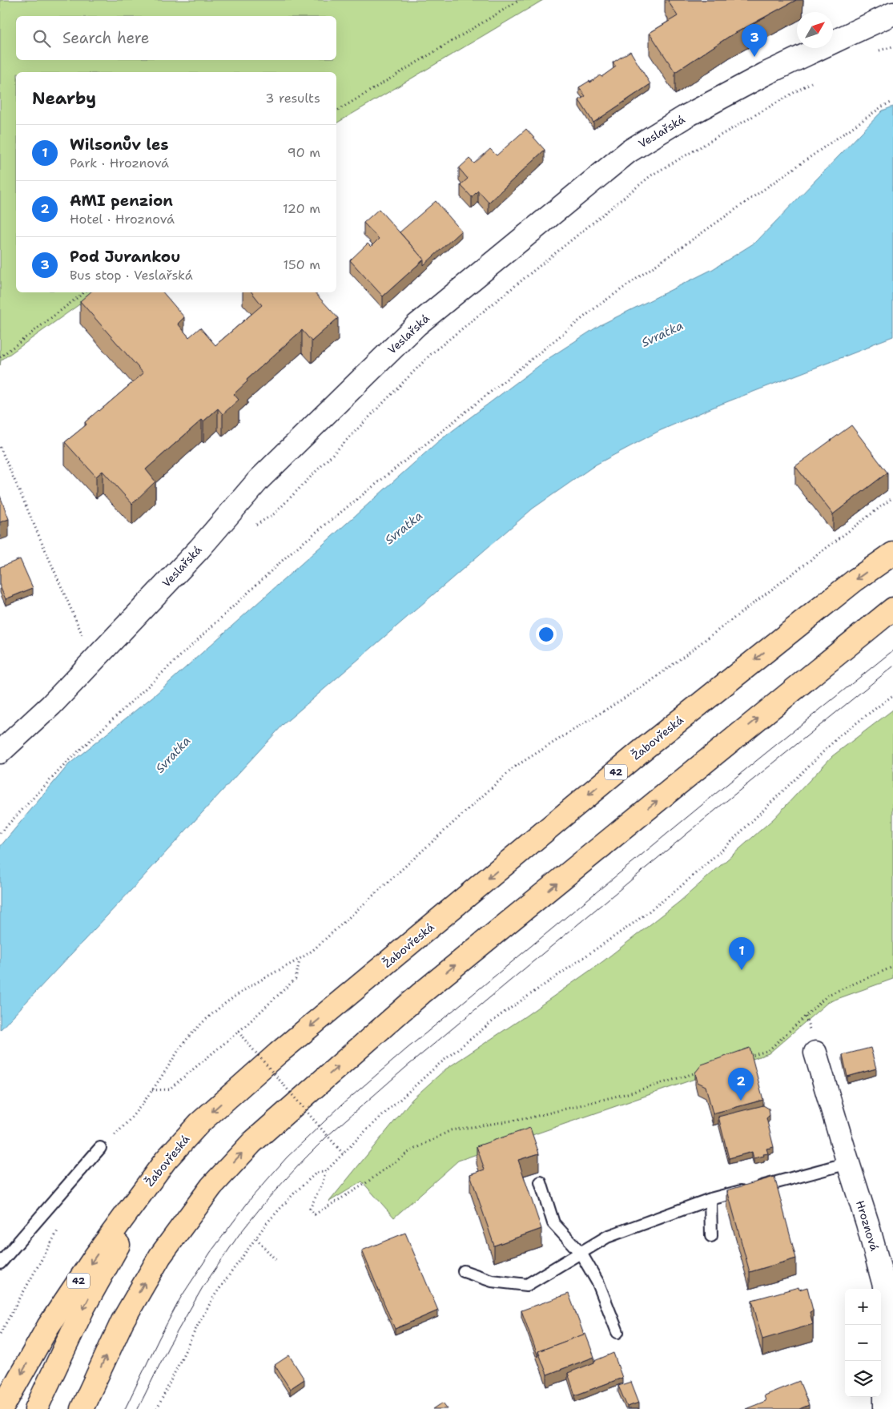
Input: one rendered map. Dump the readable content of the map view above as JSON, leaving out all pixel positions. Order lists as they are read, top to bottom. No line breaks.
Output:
{"streets":{"highway":["Žabovřeská","42"],"street":["Veslařská","Hroznová"]},"crossings":[["Žabovřeská","42"]],"water":["Svratka"],"north":"top right","page":{"search":"Search here","pins":["3","1","2"],"heading":["Nearby","3 results"],"list":[{"mark":"1","name":"Wilsonův les","note":"Park · Hroznová","value":"90 m"},{"mark":"2","name":"AMI penzion","note":"Hotel · Hroznová","value":"120 m"},{"mark":"3","name":"Pod Jurankou","note":"Bus stop · Veslařská","value":"150 m"}],"map_buttons":["+","−"]}}
